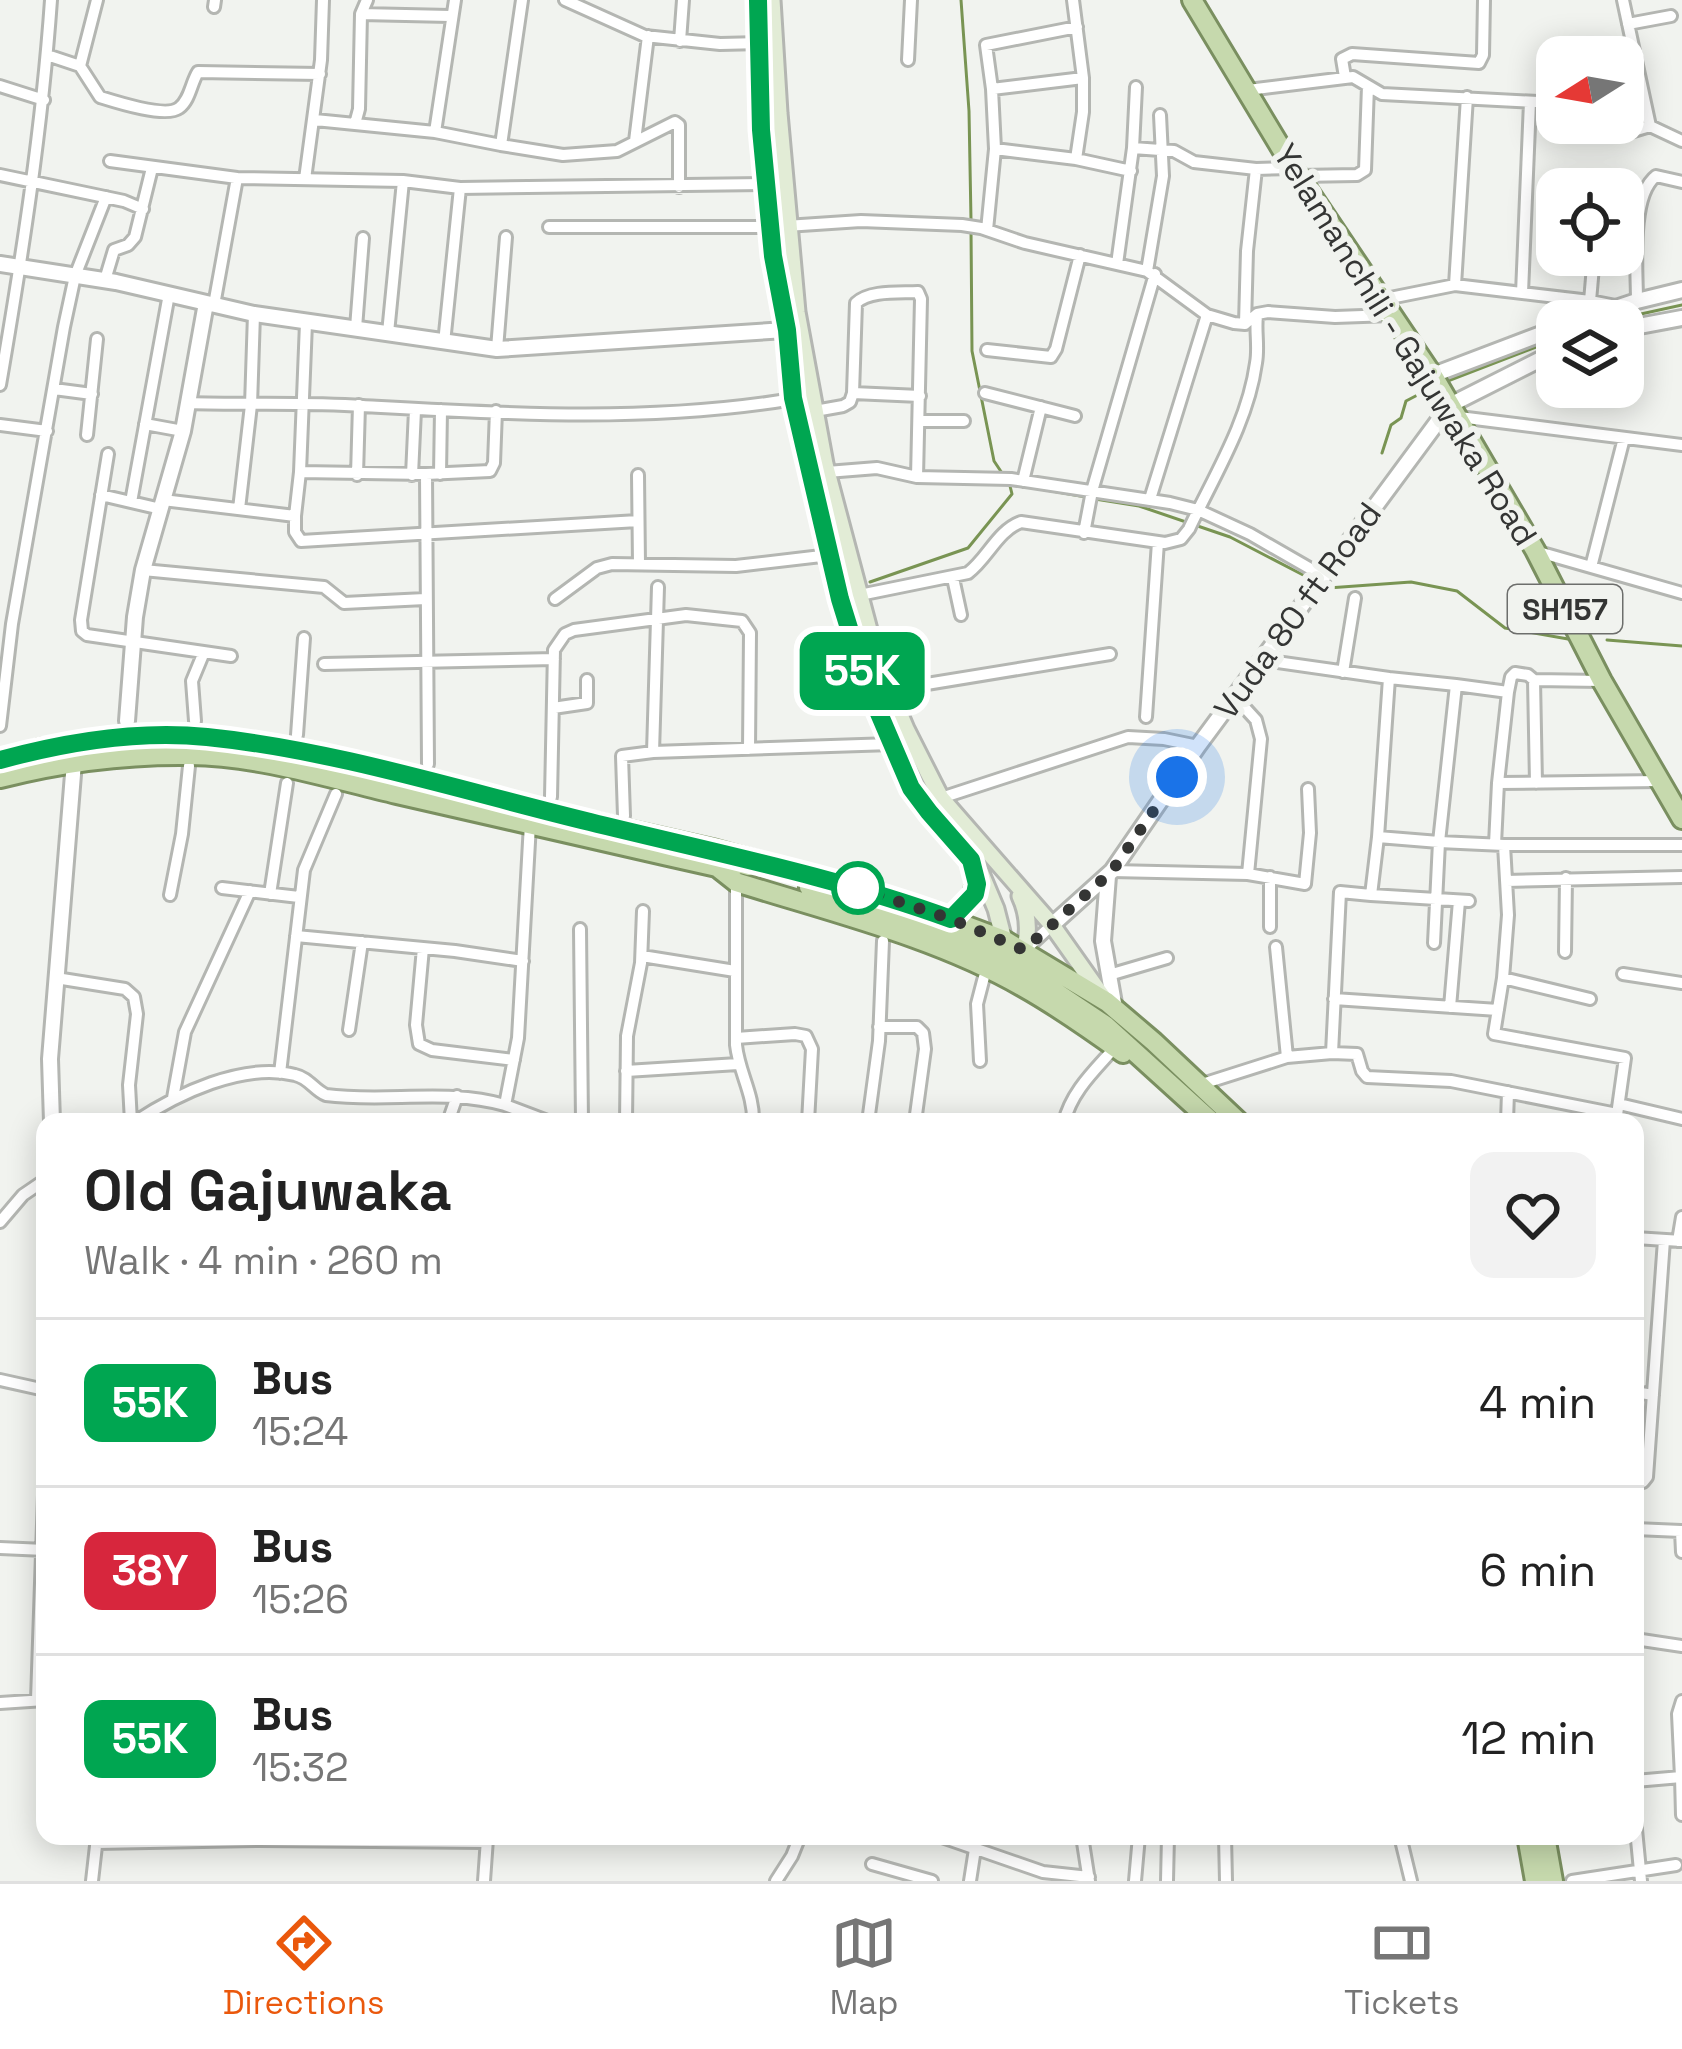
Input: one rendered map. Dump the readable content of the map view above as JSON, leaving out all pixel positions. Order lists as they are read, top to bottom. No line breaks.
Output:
{"streets":{"main road":["Yelamanchili - Gajuwaka Road","SH157"],"street":["Vuda 80 ft Road"]},"crossings":[["Yelamanchili - Gajuwaka Road","Vuda 80 ft Road"]],"lines":["bus line 55K"],"north":"left","page":{"on_map":"55K","heading":["Old Gajuwaka","Walk · 4 min · 260 m"],"list":[{"mark":"55K","name":"Bus","note":"15:24","value":"4 min"},{"mark":"38Y","name":"Bus","note":"15:26","value":"6 min"},{"mark":"55K","name":"Bus","note":"15:32","value":"12 min"}],"tabs":["Directions","Map","Tickets"]}}
